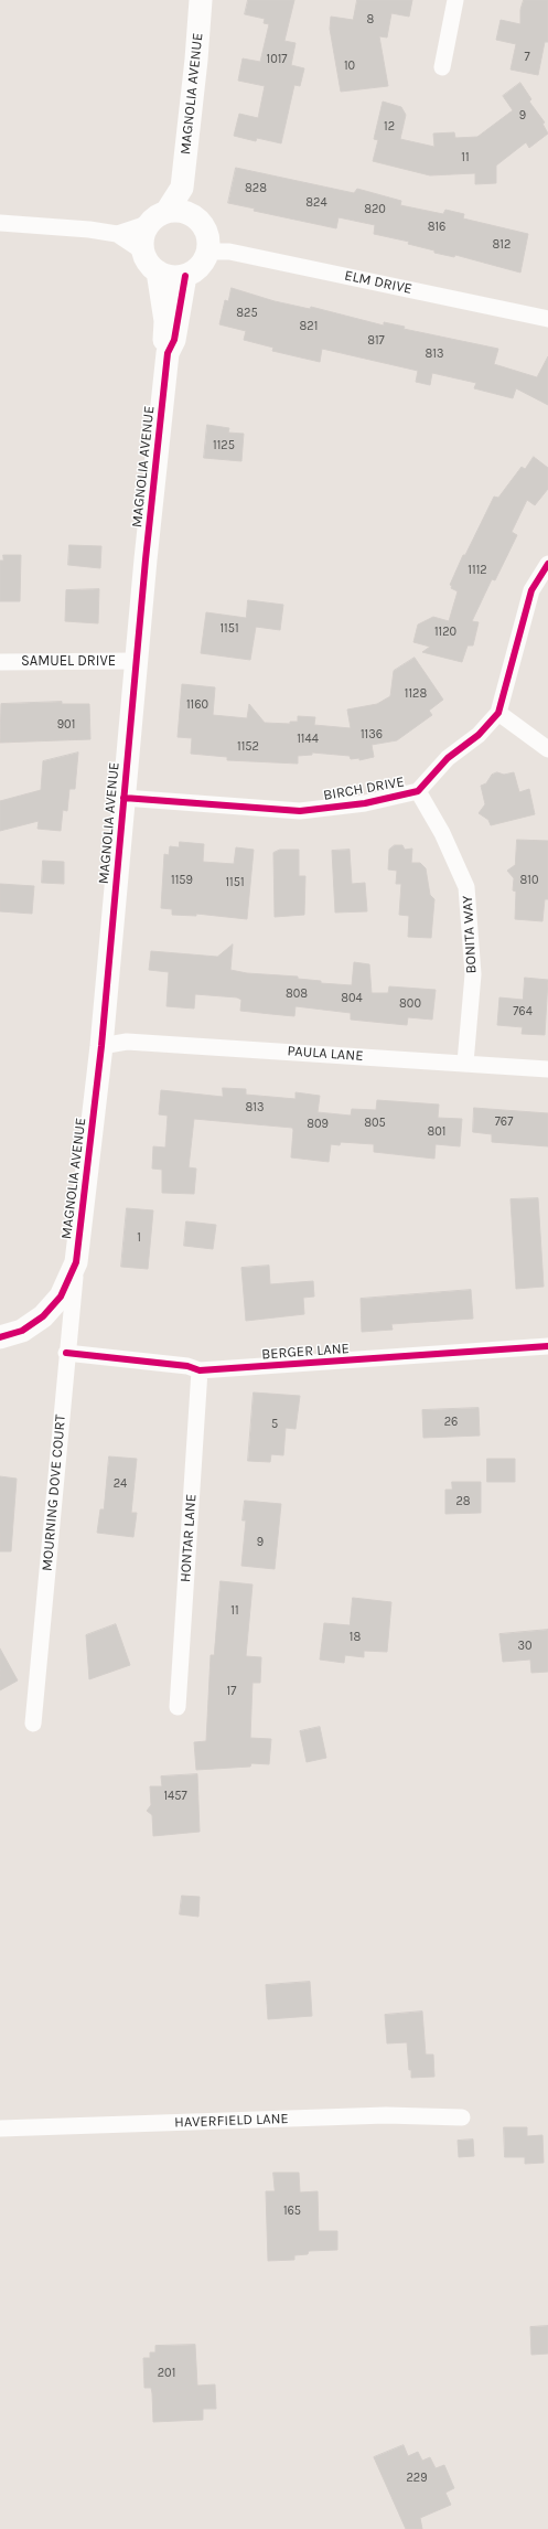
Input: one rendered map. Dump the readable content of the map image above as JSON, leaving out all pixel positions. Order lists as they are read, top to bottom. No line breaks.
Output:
{"streets":{"street":["MAGNOLIA AVENUE","ELM DRIVE","SAMUEL DRIVE","BIRCH DRIVE","BONITA WAY","PAULA LANE","BERGER LANE","MOURNING DOVE COURT","HONTAR LANE","HAVERFIELD LANE"]},"crossings":[["MAGNOLIA AVENUE","ELM DRIVE"],["MAGNOLIA AVENUE","SAMUEL DRIVE"],["MAGNOLIA AVENUE","BIRCH DRIVE"],["MAGNOLIA AVENUE","PAULA LANE"],["MAGNOLIA AVENUE","MOURNING DOVE COURT"],["BIRCH DRIVE","BONITA WAY"],["BONITA WAY","PAULA LANE"],["BERGER LANE","MOURNING DOVE COURT"],["BERGER LANE","HONTAR LANE"]],"house_numbers":["8","7","1017","10","9","12","11","828","824","820","816","812","825","821","817","813","1125","1112","1151","1120","1128","1160","901","1136","1144","1152","1159","810","1151","808","804","800","764","813","767","805","809","801","1","26","5","24","28","9","11","18","30","17","1457","165","201","229"]}
